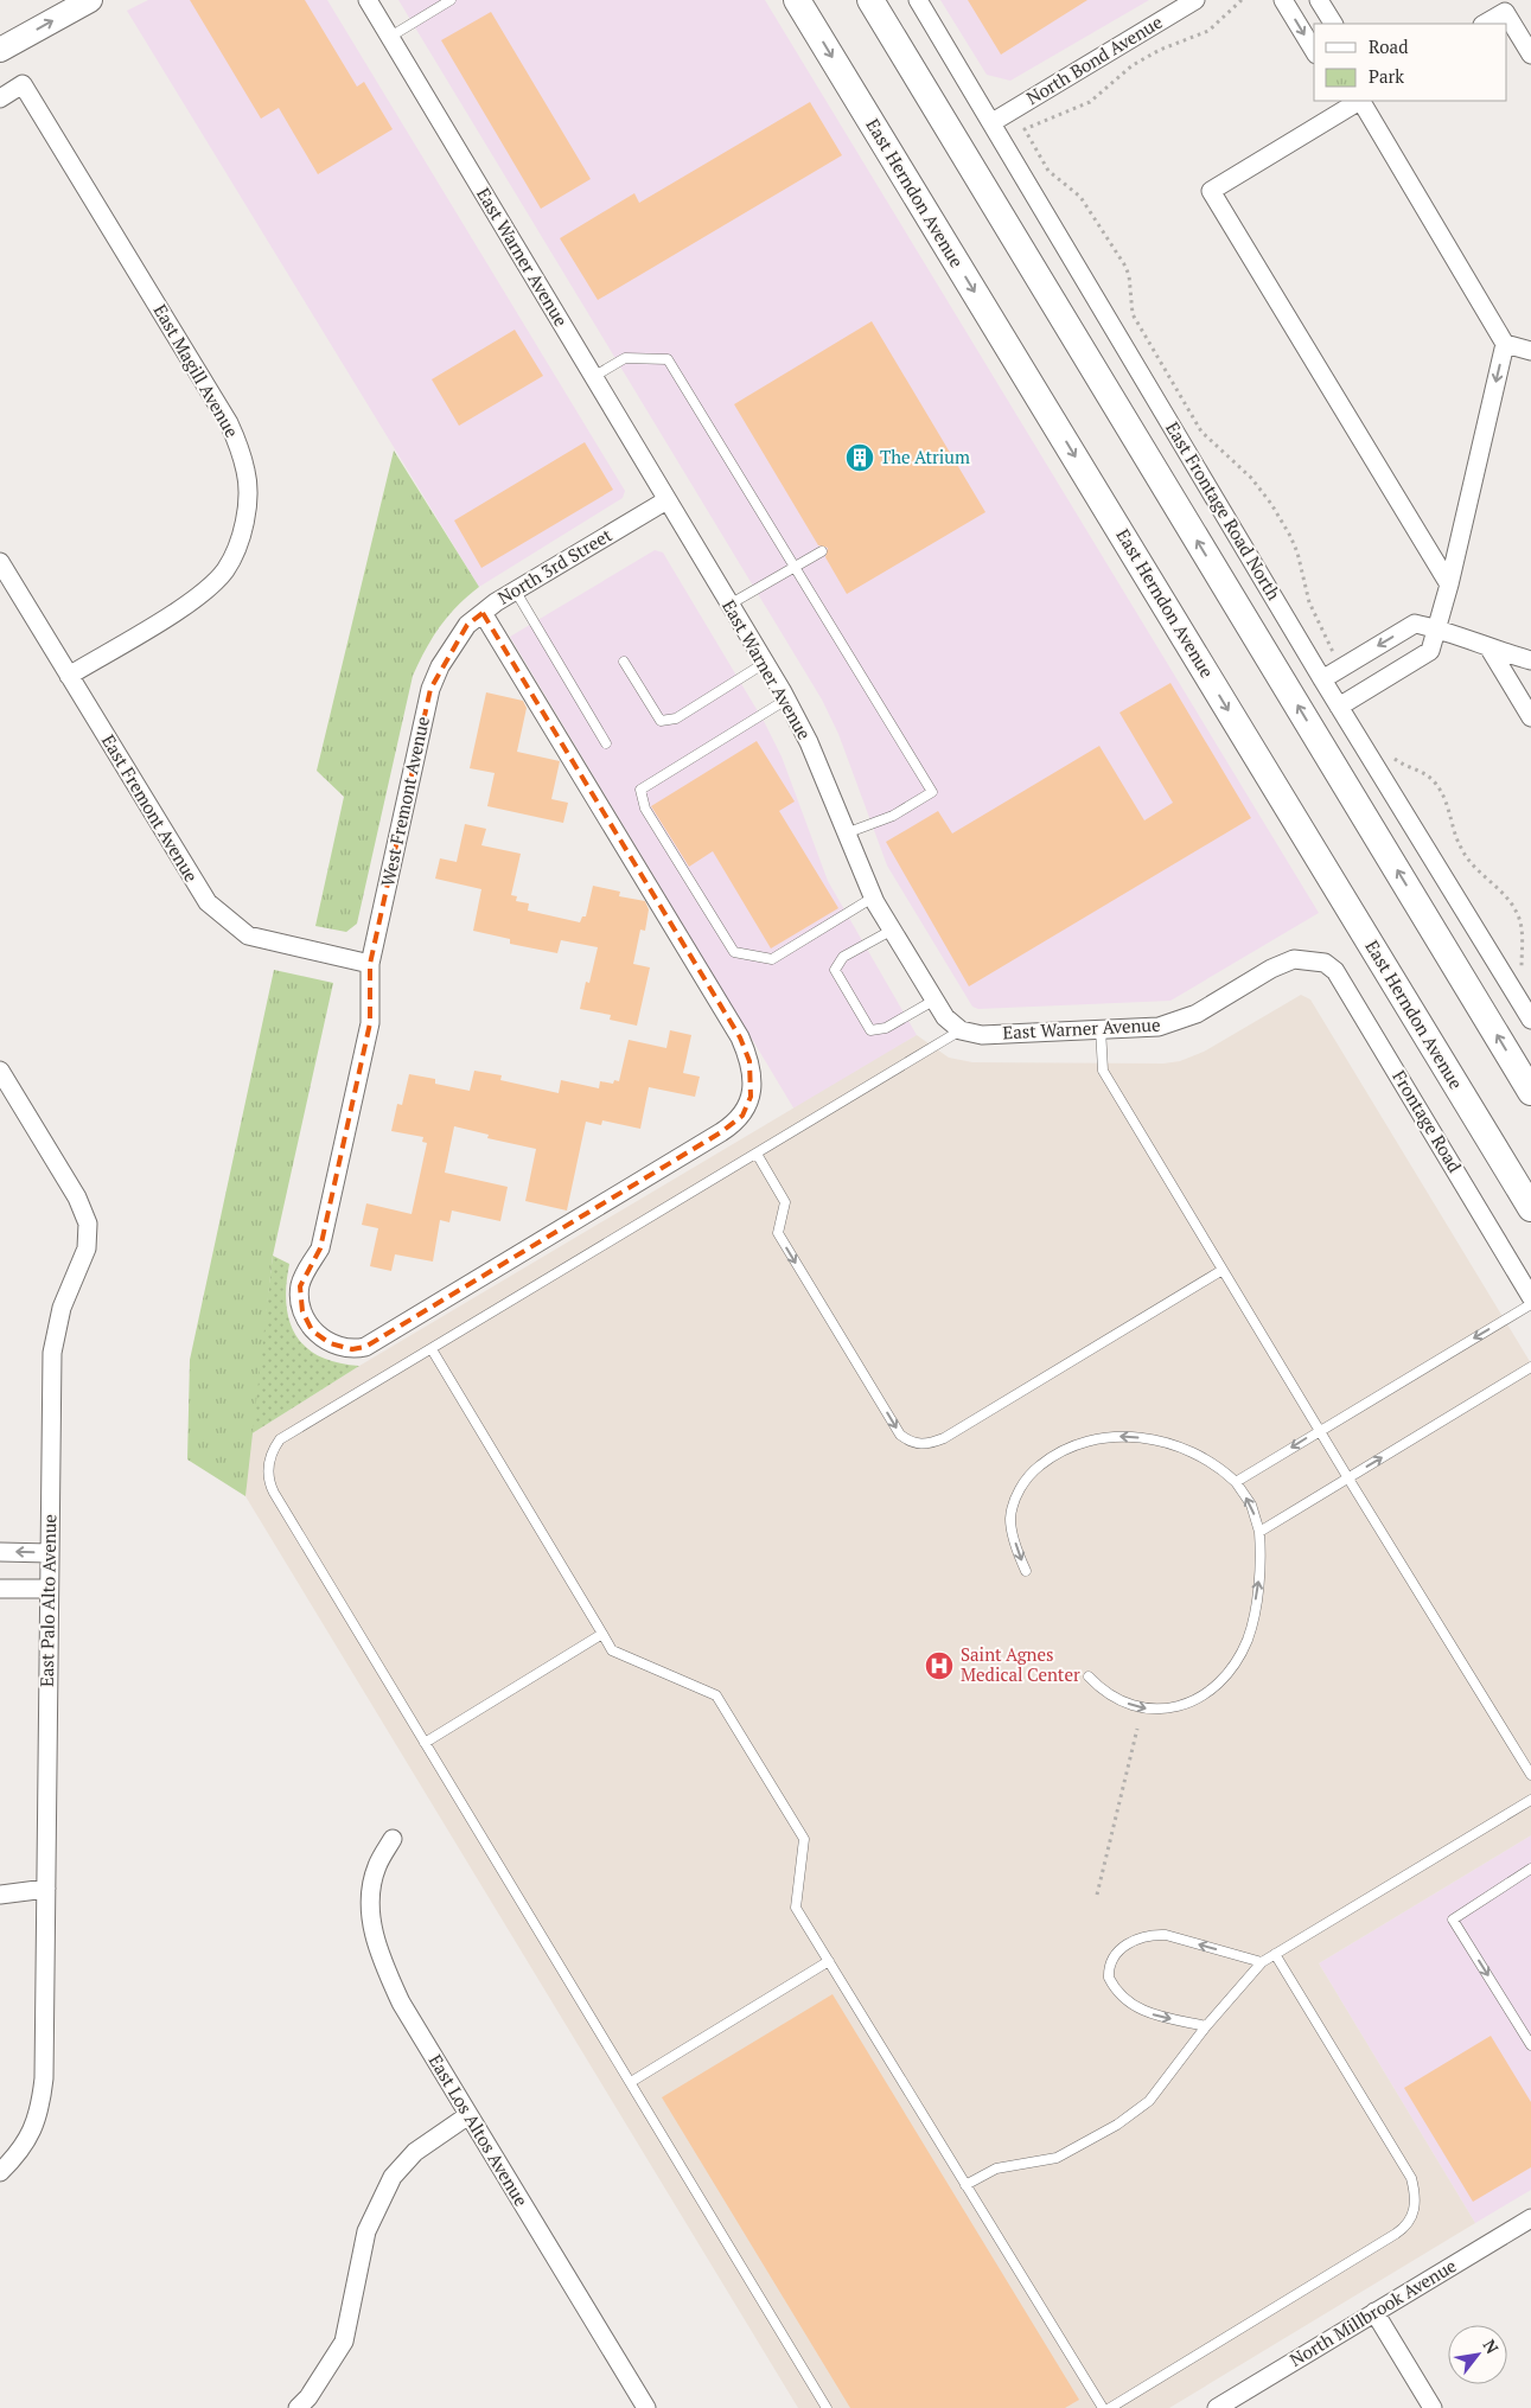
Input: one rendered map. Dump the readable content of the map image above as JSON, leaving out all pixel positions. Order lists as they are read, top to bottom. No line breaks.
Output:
{"streets":{"main road":["East Herndon Avenue"],"street":["North Bond Avenue","East Warner Avenue","East Magill Avenue","East Frontage Road North","North 3rd Street","West Fremont Avenue","East Fremont Avenue","Frontage Road","East Palo Alto Avenue","East Los Altos Avenue","North Millbrook Avenue"]},"crossings":[["North Bond Avenue","East Frontage Road North"],["East Warner Avenue","North 3rd Street"],["East Warner Avenue","Frontage Road"],["East Magill Avenue","East Fremont Avenue"],["North 3rd Street","West Fremont Avenue"],["West Fremont Avenue","East Fremont Avenue"]],"places":{"building":["The Atrium"],"hospital":["Saint Agnes Medical Center"]},"legend":["Road","Park"],"north":"top right"}
